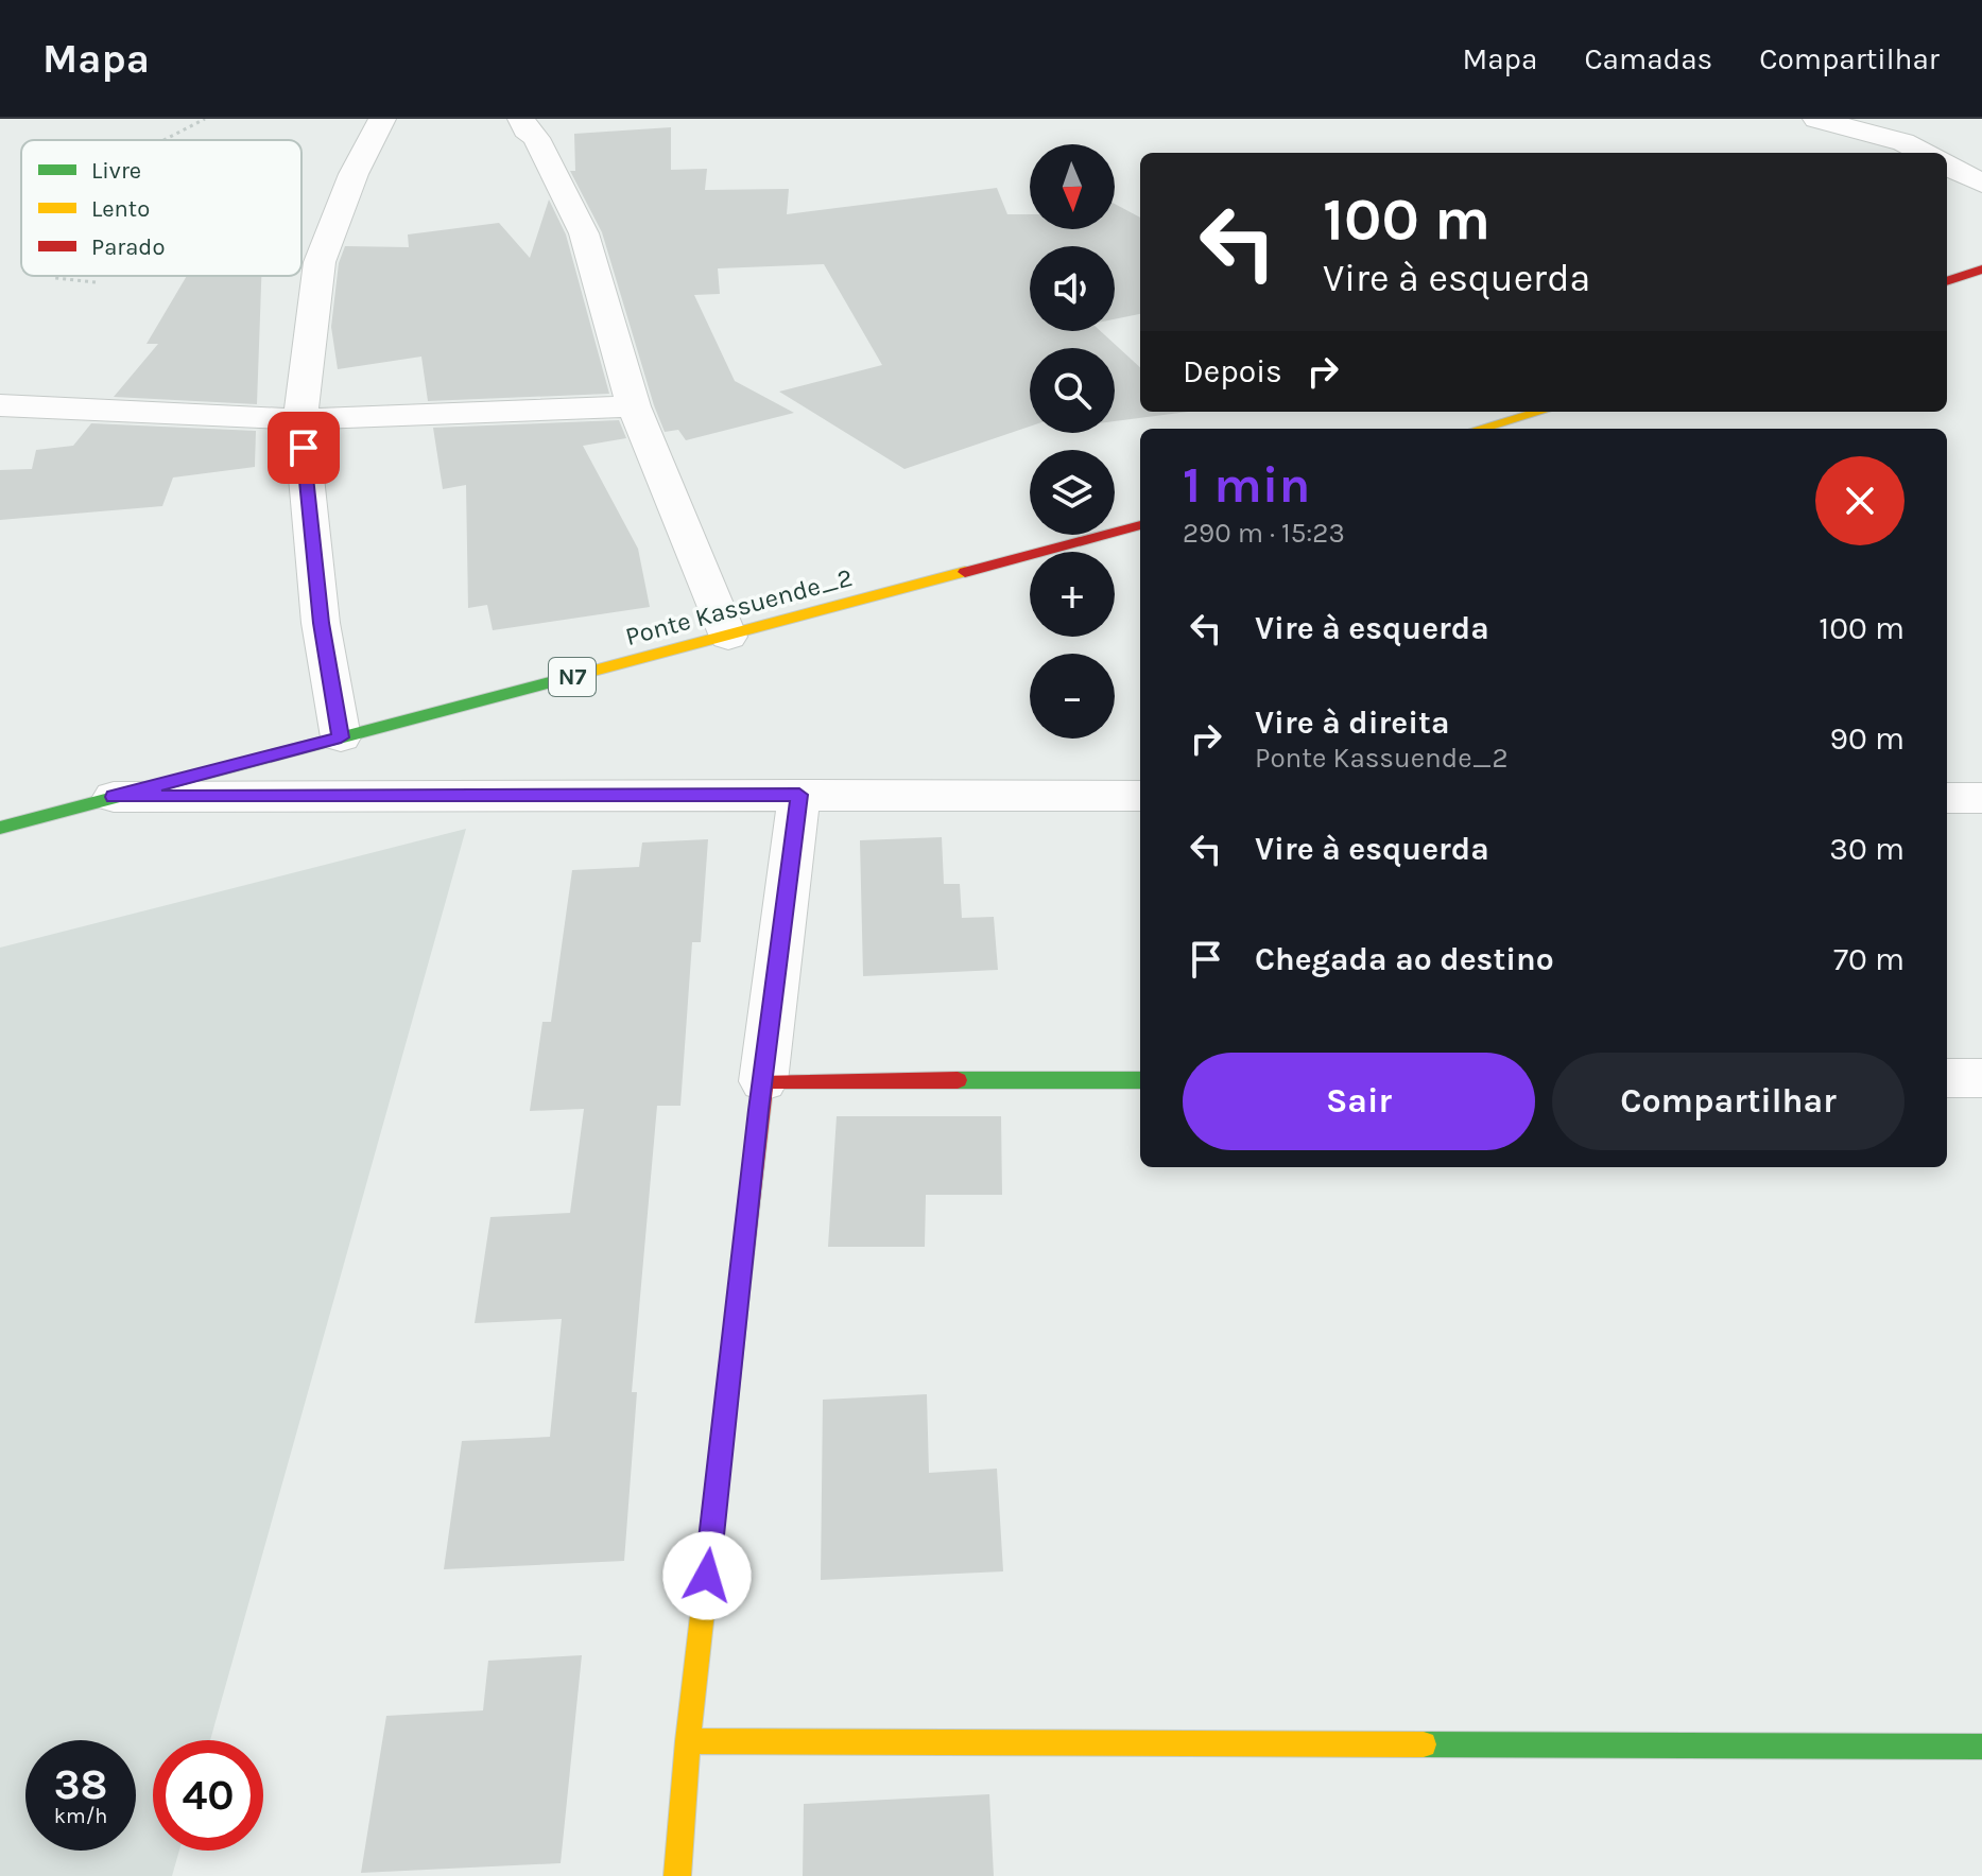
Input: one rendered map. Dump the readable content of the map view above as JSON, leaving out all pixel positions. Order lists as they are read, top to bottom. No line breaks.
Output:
{"streets":{"main road":["Ponte Kassuende_2","N7"]},"legend":["Livre","Lento","Parado"],"north":"bottom","page":{"header":"Mapa","nav":["Mapa","Camadas","Compartilhar"],"map_buttons":["+","−"],"turn":["100 m","Vire à esquerda"],"then":"Depois","heading":["1 min","290 m · 15:23"],"list":[{"name":"Vire à esquerda","value":"100 m"},{"name":"Vire à direita","note":"Ponte Kassuende_2","value":"90 m"},{"name":"Vire à esquerda","value":"30 m"},{"name":"Chegada ao destino","value":"70 m"}],"buttons":["Sair","Compartilhar"],"speed":"38 km/h","limit":"40"}}
